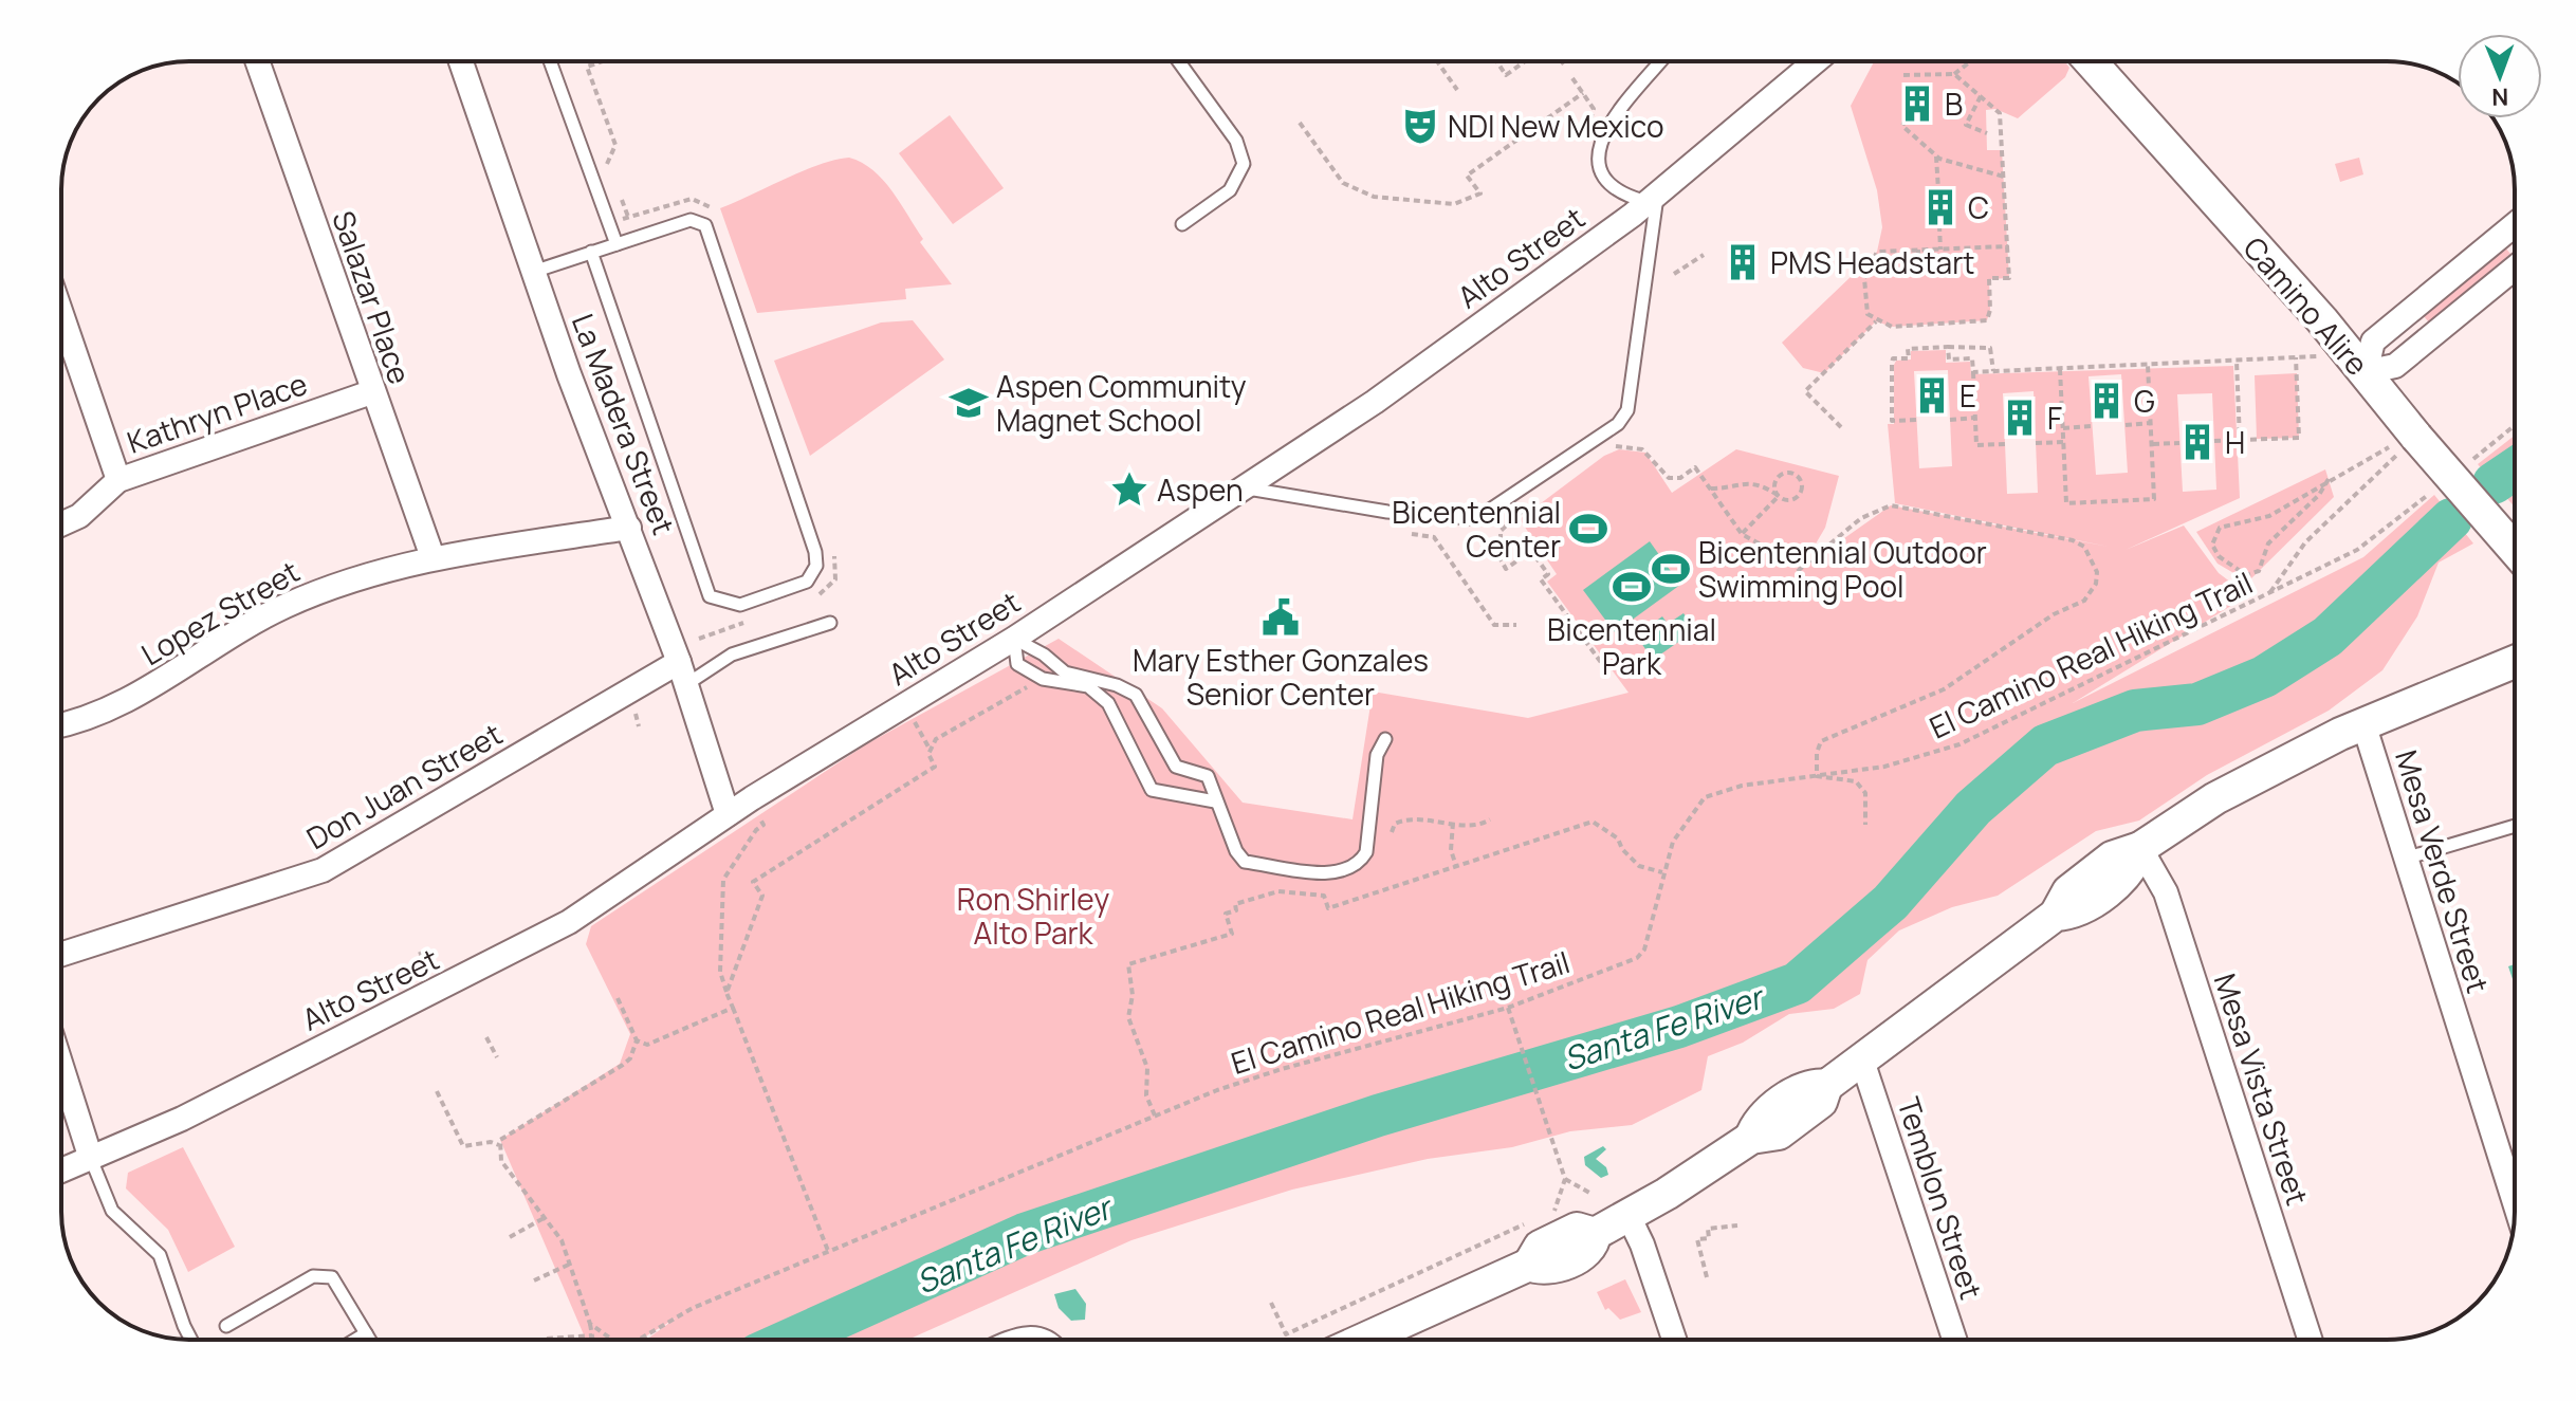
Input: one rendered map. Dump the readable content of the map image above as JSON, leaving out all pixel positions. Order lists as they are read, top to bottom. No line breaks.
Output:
{"streets":{"street":["Alto Street","Salazar Place","Camino Alire","Kathryn Place","La Madera Street","Lopez Street","Don Juan Street","Mesa Verde Street","Mesa Vista Street","Temblon Street"],"path":["El Camino Real Hiking Trail"]},"crossings":[["Alto Street","La Madera Street"],["Salazar Place","Kathryn Place"],["Salazar Place","Lopez Street"],["La Madera Street","Lopez Street"],["La Madera Street","Don Juan Street"]],"water":["Santa Fe River"],"parks":["Ron Shirley Alto Park"],"places":{"building":["B","C","PMS Headstart","E","G","F","H"],"theatre":["NDI New Mexico"],"school or university":["Aspen Community Magnet School"],"place":["Aspen"],"sports":["Bicentennial Center","Bicentennial Outdoor Swimming Pool","Bicentennial Park"],"public building":["Mary Esther Gonzales Senior Center"]},"north":"bottom"}
